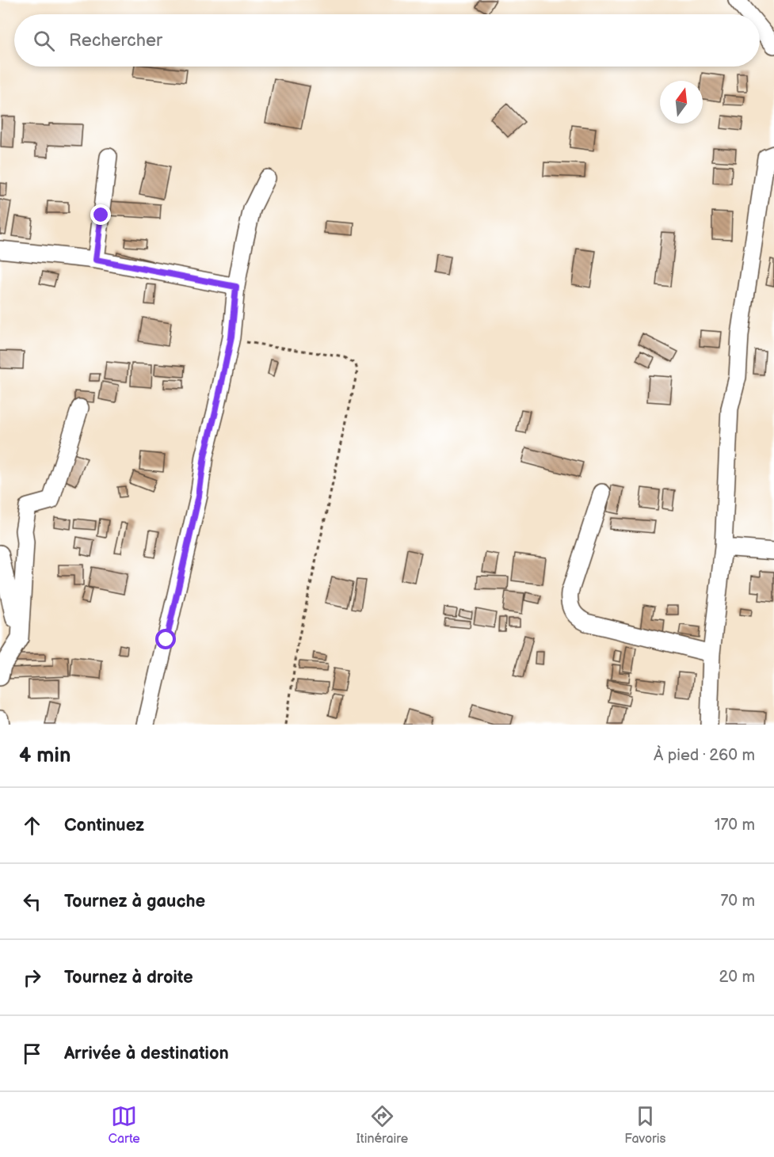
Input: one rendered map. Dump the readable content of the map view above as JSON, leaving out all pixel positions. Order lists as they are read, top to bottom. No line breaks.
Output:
{"north":"top","page":{"search":"Rechercher","heading":["4 min","À pied · 260 m"],"list":[["Continuez","170 m"],["Tournez à gauche","70 m"],["Tournez à droite","20 m"],"Arrivée à destination"],"nav":["Carte","Itinéraire","Favoris"]}}
